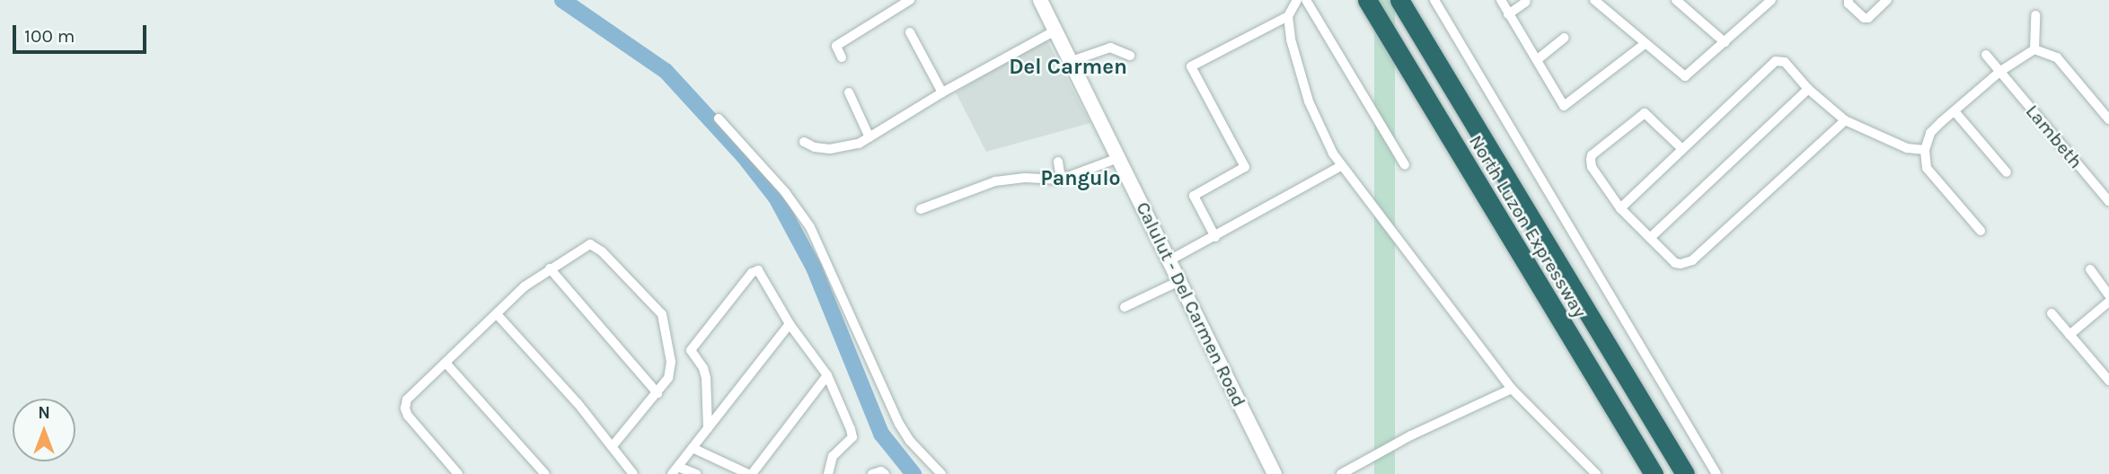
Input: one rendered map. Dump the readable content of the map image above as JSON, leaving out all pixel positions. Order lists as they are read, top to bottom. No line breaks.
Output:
{"streets":{"highway":["North Luzon Expressway"],"main road":["Calulut - Del Carmen Road"],"street":["Lambeth"]},"districts":["Del Carmen","Pangulo"],"scale_bar":"100 m","north":"top"}
